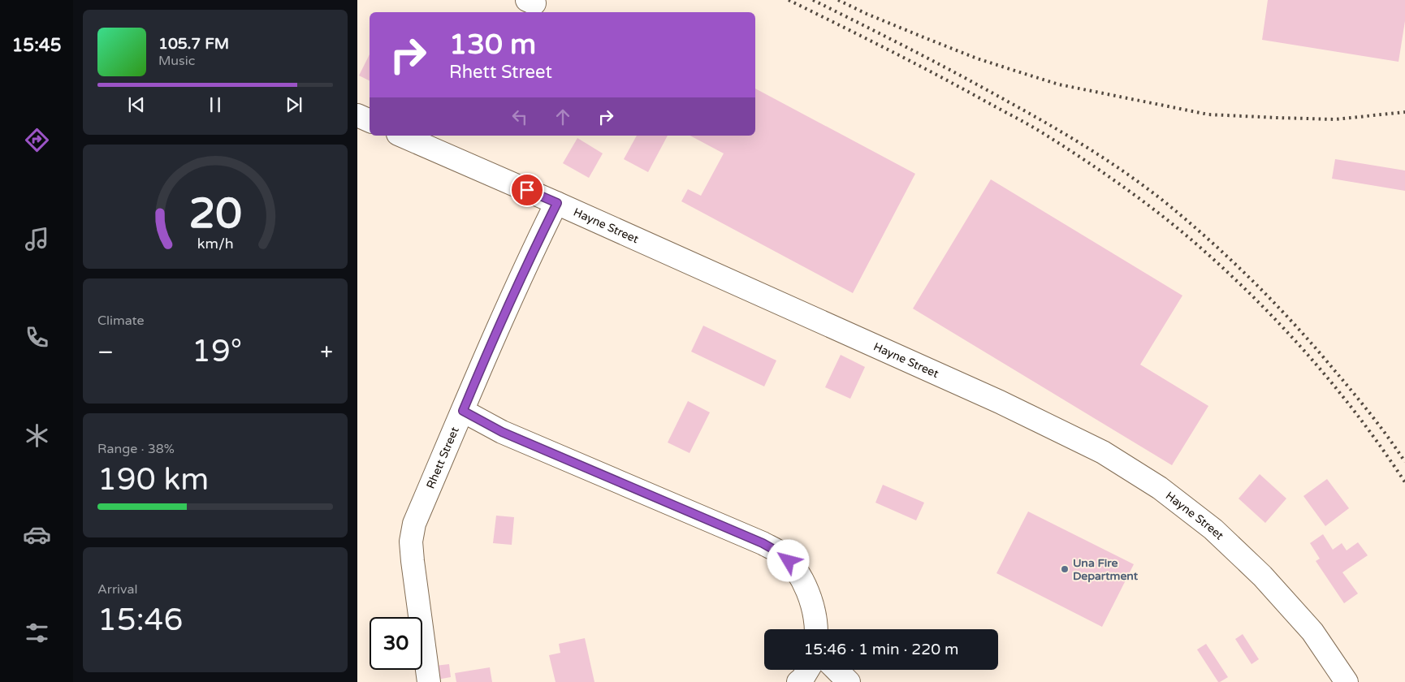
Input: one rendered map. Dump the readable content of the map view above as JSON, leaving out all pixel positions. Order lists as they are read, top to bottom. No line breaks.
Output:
{"streets":{"street":["Hayne Street","Rhett Street"]},"crossings":[["Hayne Street","Rhett Street"]],"places":["Una Fire Department"],"page":{"tabs":"15:45","turn":["130 m","Rhett Street"],"song":["105.7 FM","Music"],"tile":["Climate",["Range · 38%","190 km"],["Arrival","15:46"]],"heat":["−","19°","+"],"limit":"30","trip":"15:46 · 1 min · 220 m","gauge":["20","km/h"]}}
